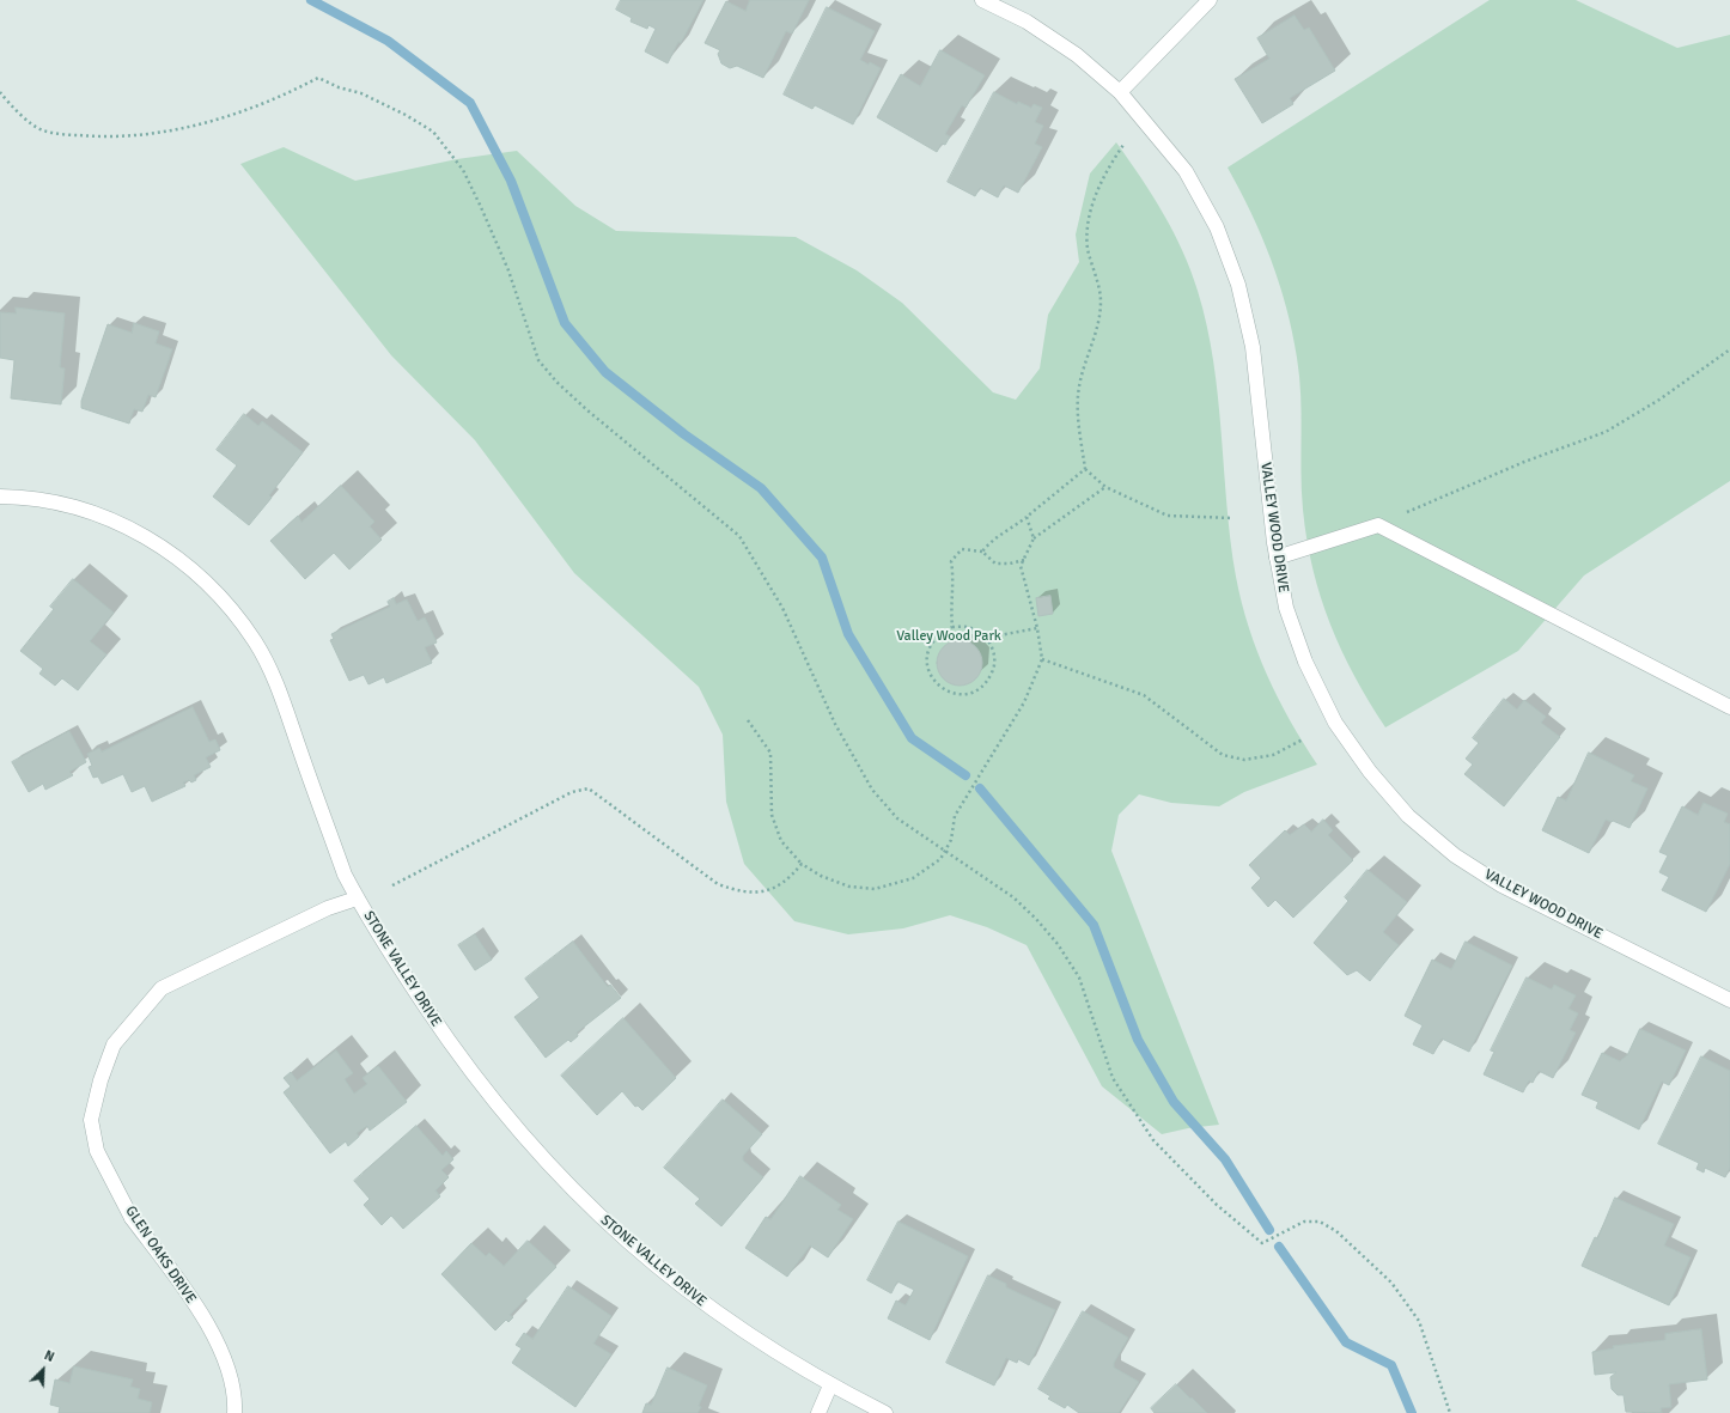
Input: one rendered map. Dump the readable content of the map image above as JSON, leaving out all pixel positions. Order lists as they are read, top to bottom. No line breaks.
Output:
{"streets":{"street":["VALLEY WOOD DRIVE","STONE VALLEY DRIVE","GLEN OAKS DRIVE"]},"crossings":[["STONE VALLEY DRIVE","GLEN OAKS DRIVE"]],"parks":["Valley Wood Park"],"north":"top right"}
